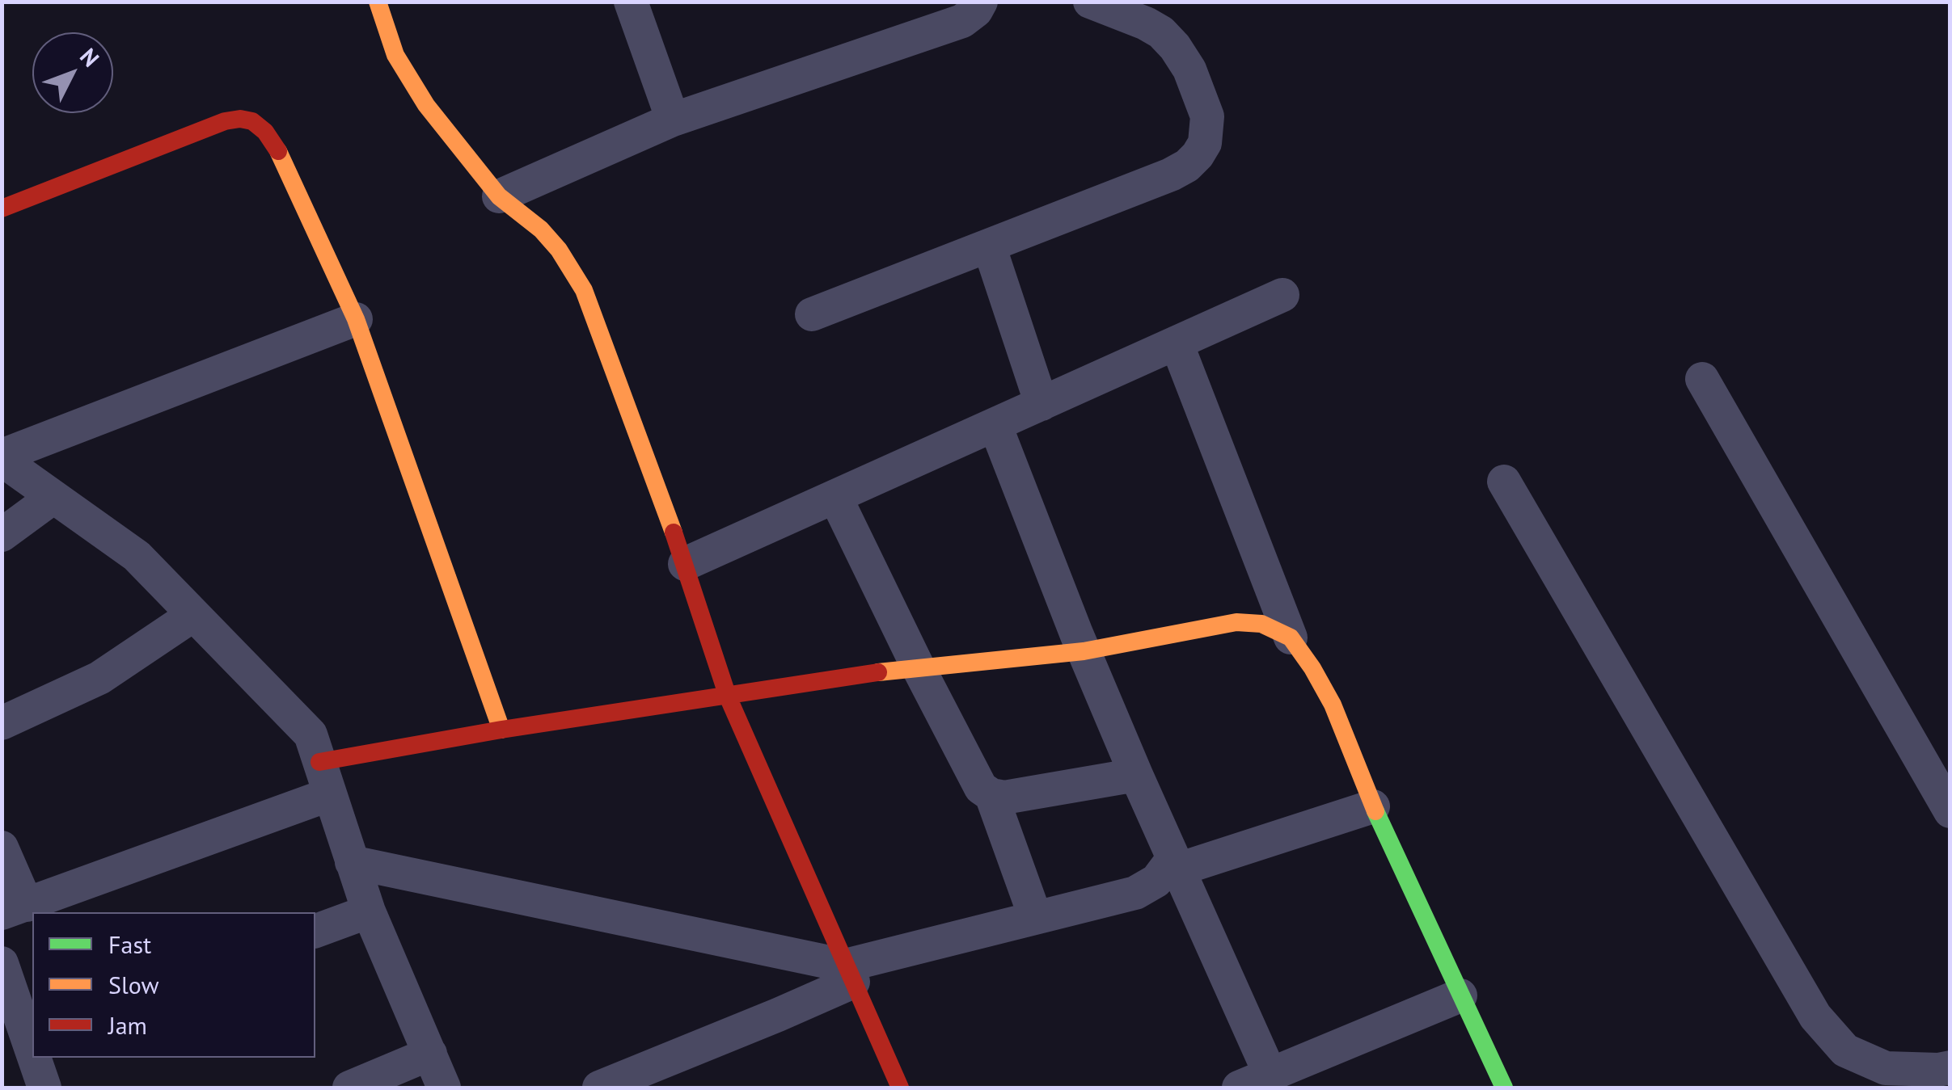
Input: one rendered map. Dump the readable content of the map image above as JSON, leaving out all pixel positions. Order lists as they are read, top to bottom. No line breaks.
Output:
{"legend":["Fast","Slow","Jam"],"north":"top right"}
